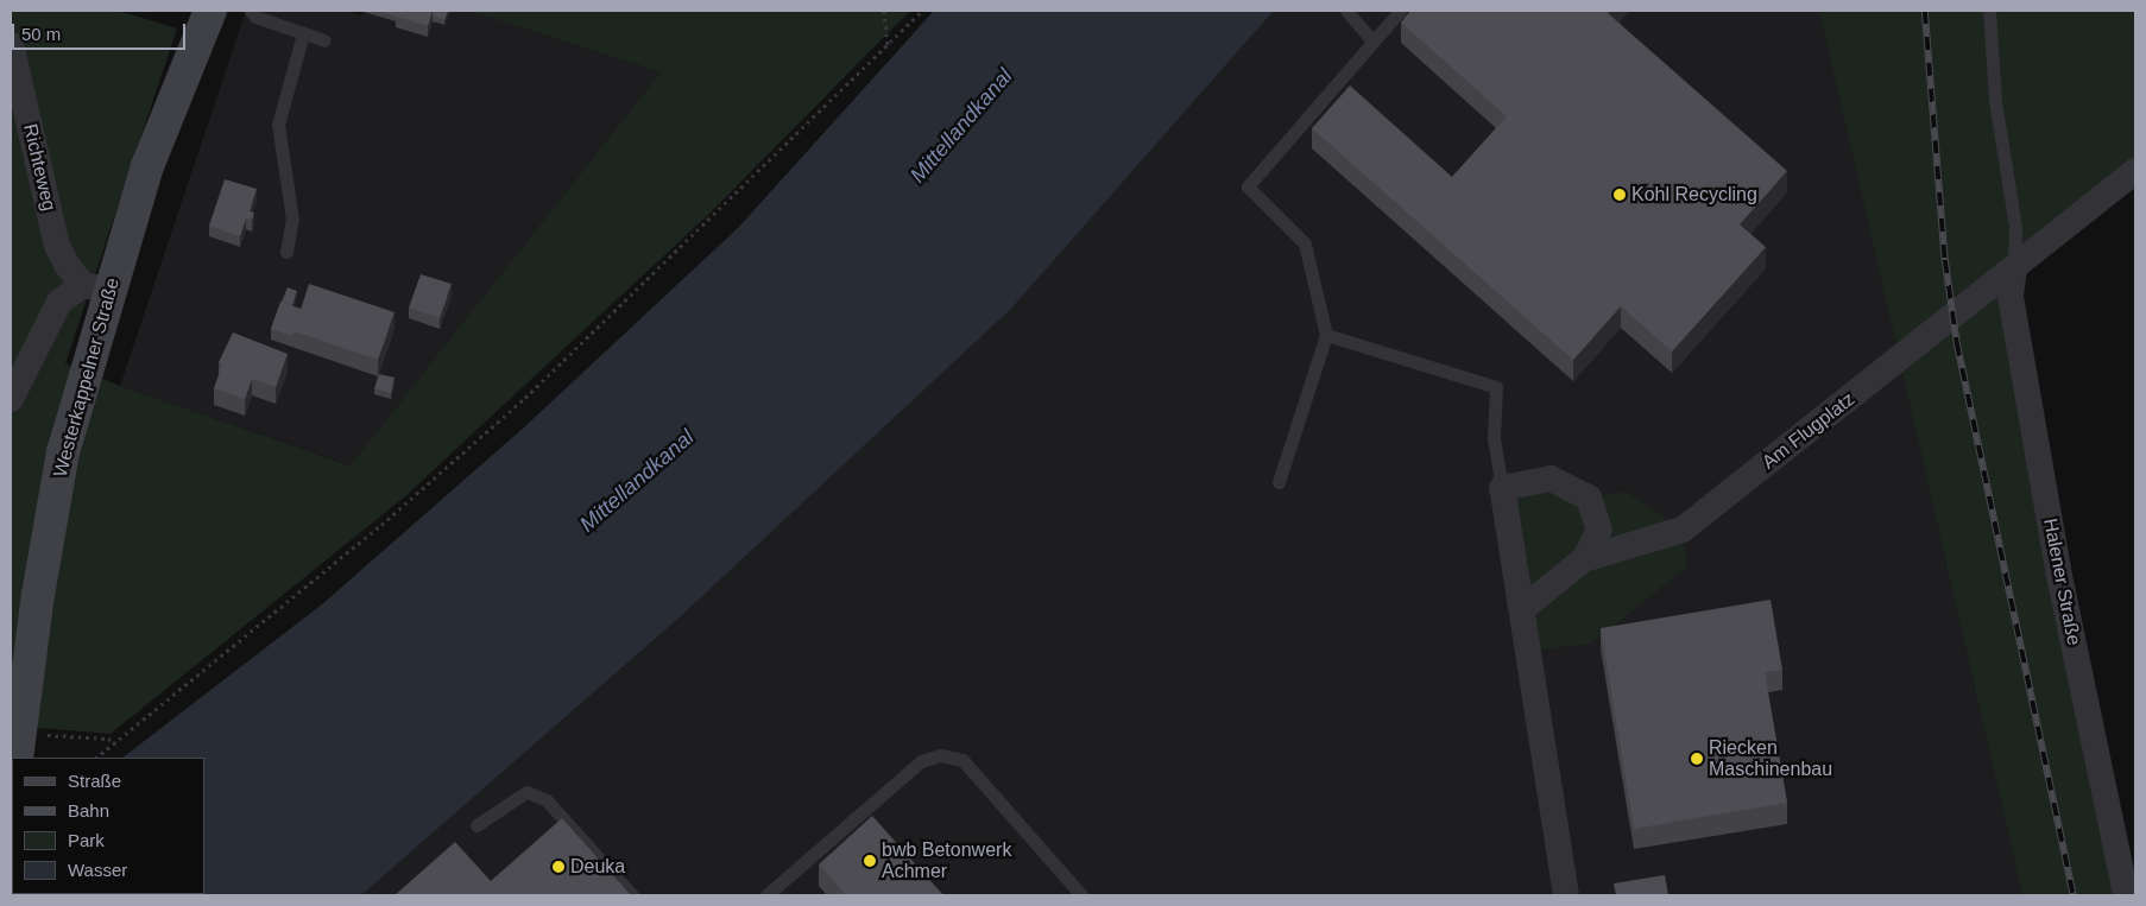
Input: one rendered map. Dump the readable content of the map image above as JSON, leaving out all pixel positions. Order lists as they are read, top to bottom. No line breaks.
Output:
{"streets":{"main road":["Westerkappelner Straße"],"street":["Richteweg","Am Flugplatz","Halener Straße"]},"crossings":[["Richteweg","Westerkappelner Straße"],["Am Flugplatz","Halener Straße"]],"water":["Mittellandkanal"],"places":["Kohl Recycling","Riecken Maschinenbau","bwb Betonwerk Achmer","Deuka"],"legend":["Straße","Bahn","Park","Wasser"],"scale_bar":"50 m"}
